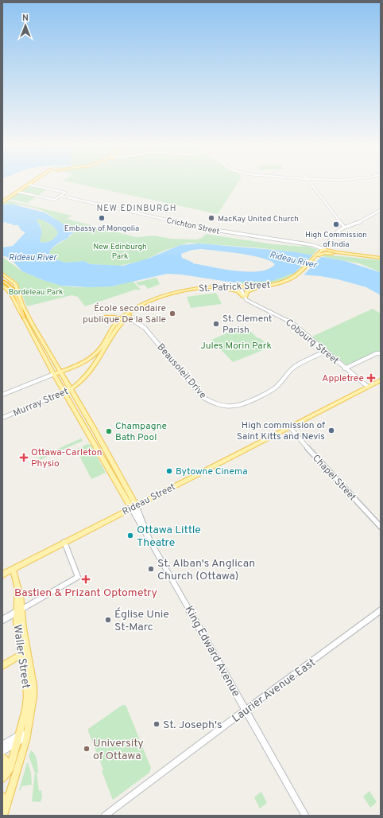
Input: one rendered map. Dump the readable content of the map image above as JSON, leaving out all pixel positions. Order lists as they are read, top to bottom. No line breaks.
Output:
{"streets":{"main road":["St. Patrick Street","Murray Street","Rideau Street","King Edward Avenue","Waller Street","Laurier Avenue East"],"street":["Crichton Street","Cobourg Street","Beausoleil Drive","Chapel Street"]},"crossings":[["Crichton Street","St. Patrick Street"],["St. Patrick Street","Cobourg Street"],["St. Patrick Street","Beausoleil Drive"],["St. Patrick Street","Murray Street"],["St. Patrick Street","King Edward Avenue"],["Cobourg Street","Beausoleil Drive"],["Cobourg Street","Rideau Street"],["Murray Street","King Edward Avenue"],["Chapel Street","Rideau Street"],["Rideau Street","King Edward Avenue"],["Rideau Street","Waller Street"],["King Edward Avenue","Laurier Avenue East"]],"districts":["NEW EDINBURGH"],"water":["Rideau River"],"parks":["New Edinburgh Park","Bordeleau Park","Jules Morin Park"],"places":{"other":["Embassy of Mongolia","MacKay United Church","High Commission of India","École secondaire publique De la Salle","St. Clement Parish","High commission of Saint Kitts and Nevis","Champagne Bath Pool","Bytowne Cinema","Ottawa Little Theatre","St. Alban's Anglican Church (Ottawa)","Église Unie St-Marc","St. Joseph's","University of Ottawa"],"health":["Appletree","Ottawa-Carleton Physio","Bastien & Prizant Optometry"]},"north":"top"}
